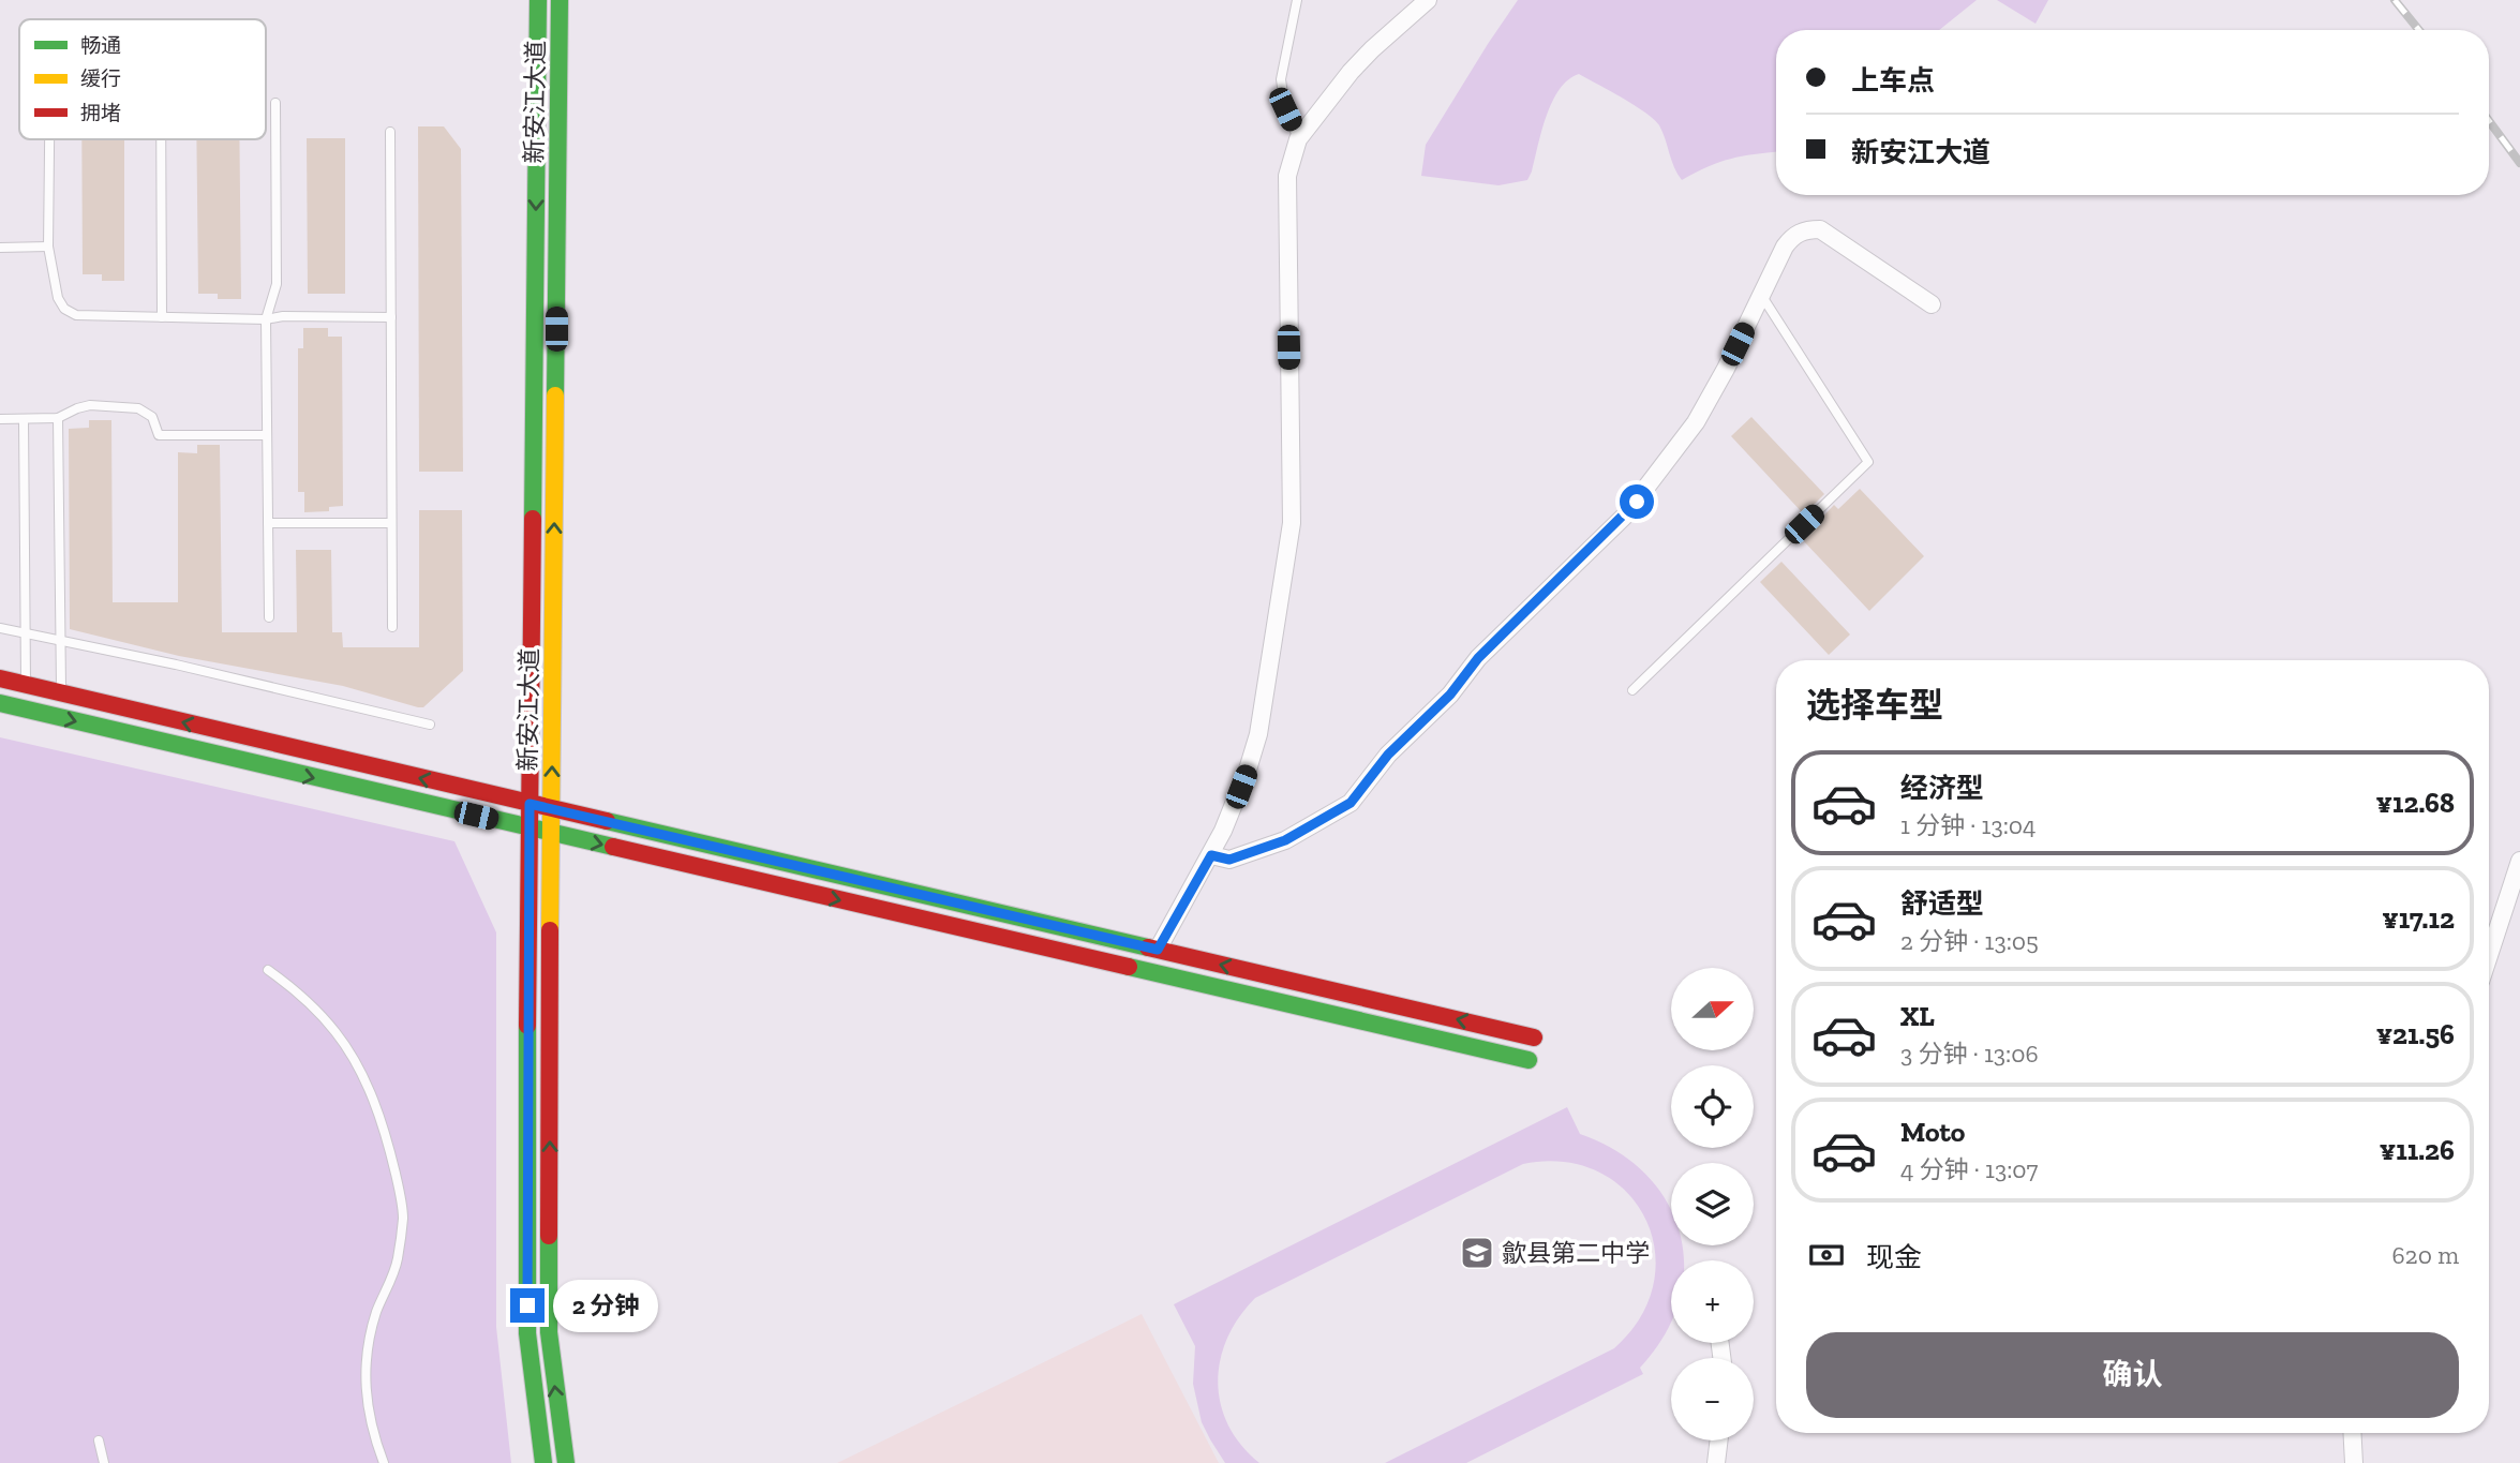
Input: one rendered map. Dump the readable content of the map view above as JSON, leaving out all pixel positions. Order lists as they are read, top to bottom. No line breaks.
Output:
{"streets":{"street":["新安江大道"]},"places":{"school or university":["歙县第二中学"]},"legend":["畅通","缓行","拥堵"],"north":"right","page":{"banner":["上车点","新安江大道"],"heading":"选择车型","list":[{"name":"经济型","note":"1 分钟 · 13:04","value":"¥12.68"},{"name":"舒适型","note":"2 分钟 · 13:05","value":"¥17.12"},{"name":"XL","note":"3 分钟 · 13:06","value":"¥21.56"},{"name":"Moto","note":"4 分钟 · 13:07","value":"¥11.26"}],"map_buttons":["+","−"],"pay":["现金","620 m"],"bubble":"2 分钟","buttons":"确认"}}
